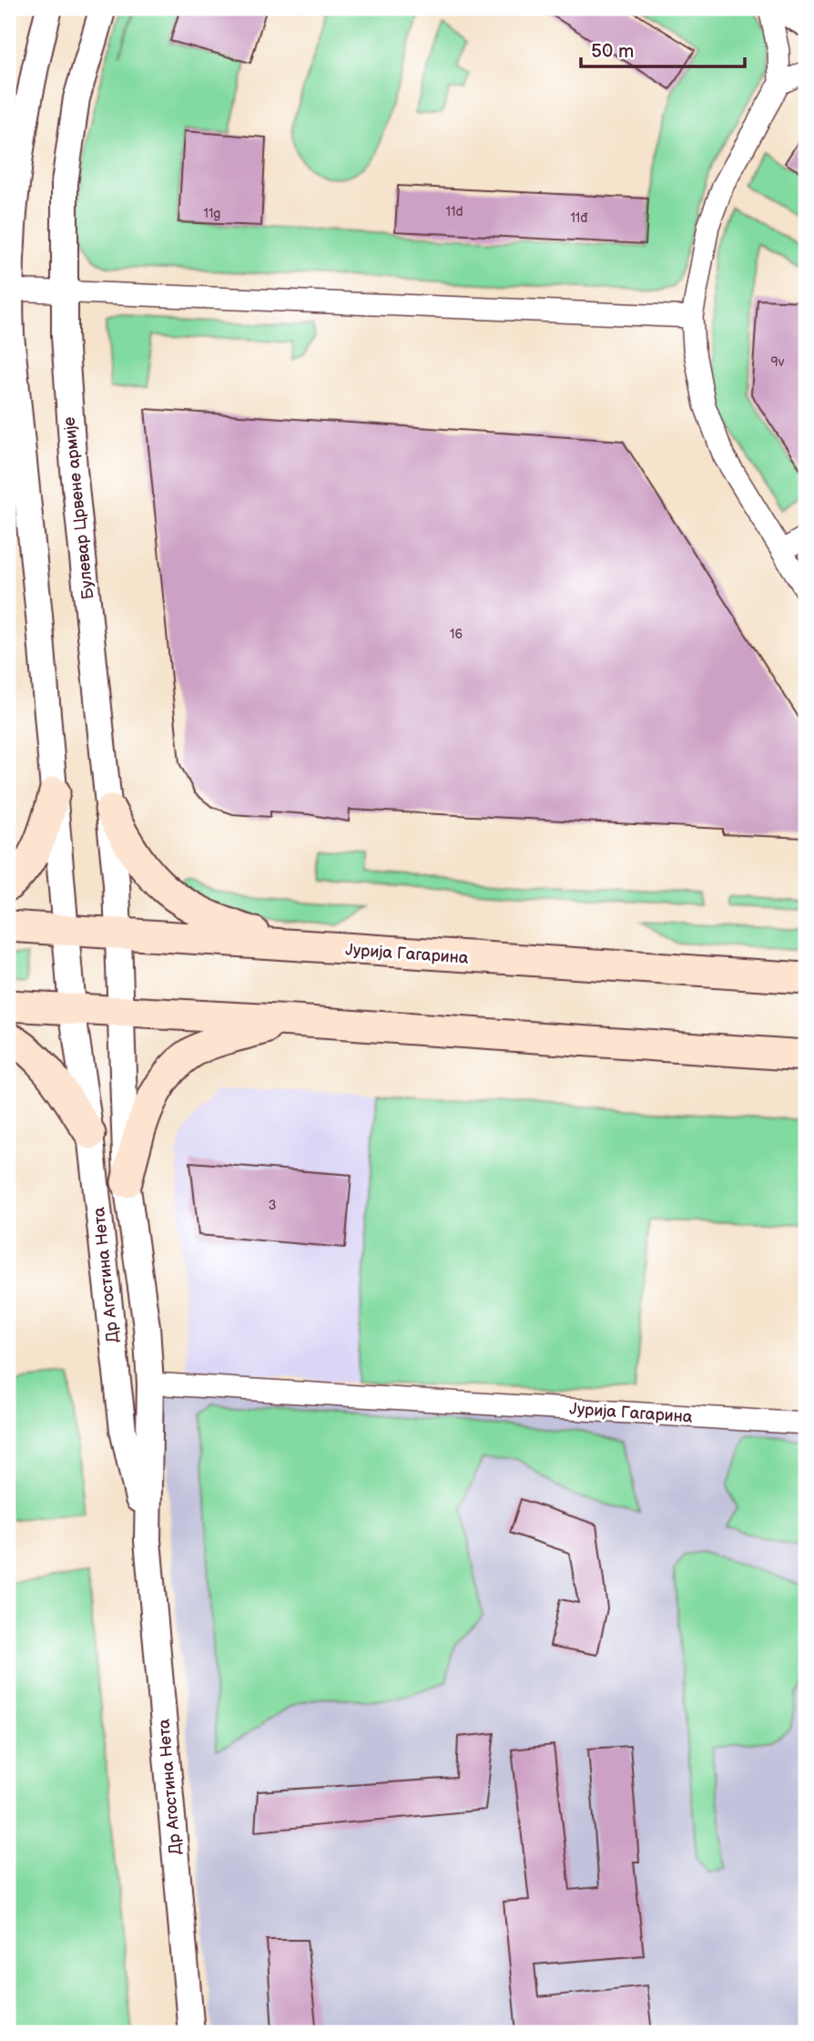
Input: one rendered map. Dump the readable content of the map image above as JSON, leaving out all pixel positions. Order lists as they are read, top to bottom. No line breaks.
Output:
{"streets":{"main road":["Јурија Гагарина"],"street":["Булевар Црвене армије","Др Агостина Нета"]},"crossings":[["Булевар Црвене армије","Јурија Гагарина"],["Булевар Црвене армије","Др Агостина Нета"],["Јурија Гагарина","Др Агостина Нета"]],"house_numbers":["11d","11g","11đ","9v","16","3"],"scale_bar":"50 m"}
